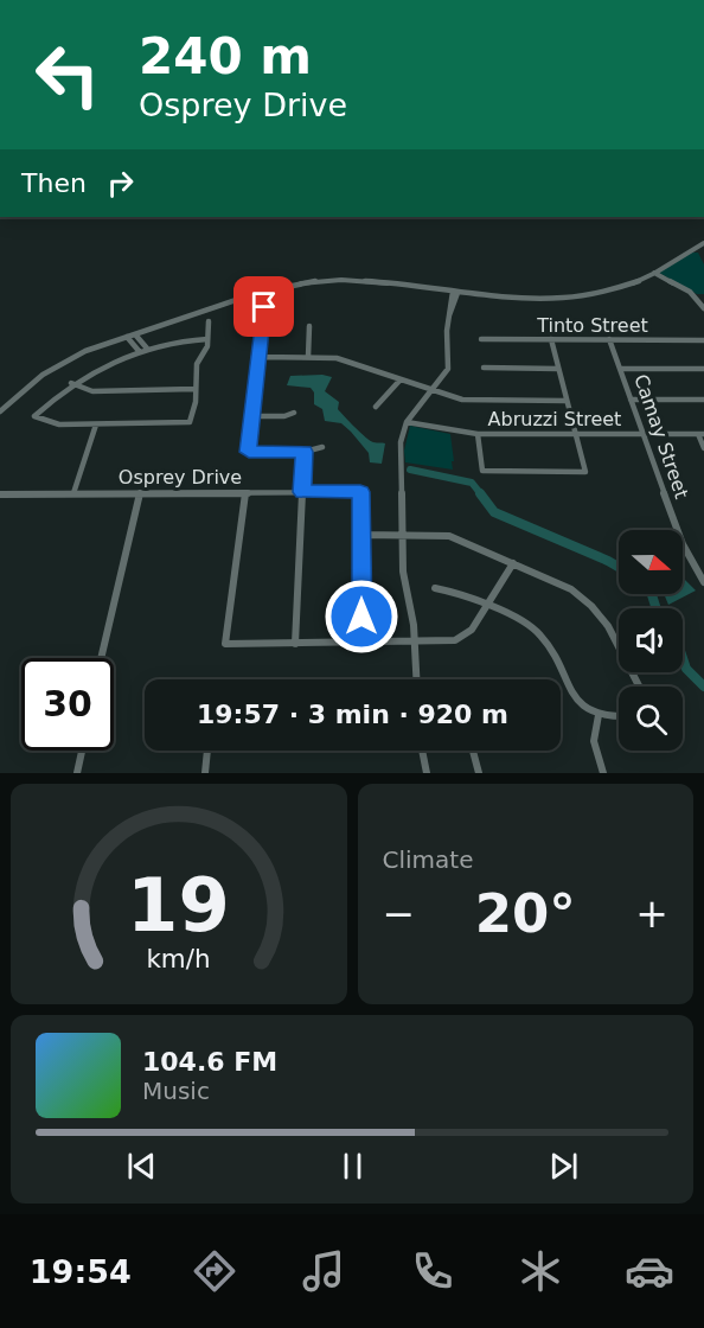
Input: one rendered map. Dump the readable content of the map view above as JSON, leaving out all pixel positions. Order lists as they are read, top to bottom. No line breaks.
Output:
{"streets":{"street":["Tinto Street","Abruzzi Street","Camay Street","Osprey Drive"]},"crossings":[["Tinto Street","Camay Street"],["Abruzzi Street","Camay Street"]],"north":"right","page":{"turn":["240 m","Osprey Drive"],"then":"Then","limit":"30","trip":"19:57 · 3 min · 920 m","tile":"Climate","heat":["−","20°","+"],"song":["104.6 FM","Music"],"tabs":"19:54","gauge":["19","km/h"]}}
